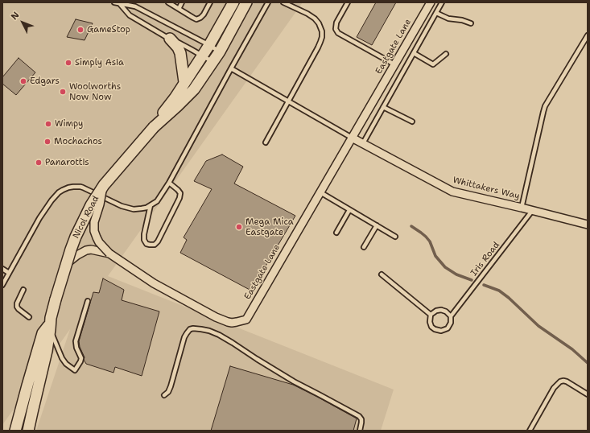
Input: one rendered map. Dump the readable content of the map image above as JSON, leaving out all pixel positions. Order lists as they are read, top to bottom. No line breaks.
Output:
{"streets":{"main road":["Nicol Road"],"street":["Eastgate Lane","Whittakers Way"],"lane":["Iris Road"]},"crossings":[["Eastgate Lane","Whittakers Way"],["Eastgate Lane","Nicol Road"],["Whittakers Way","Iris Road"]],"places":["GameStop","Simply Asia","Edgars","Woolworths Now Now","Wimpy","Mochachos","Panarottis","Mega Mica Eastgate"],"north":"top left"}
